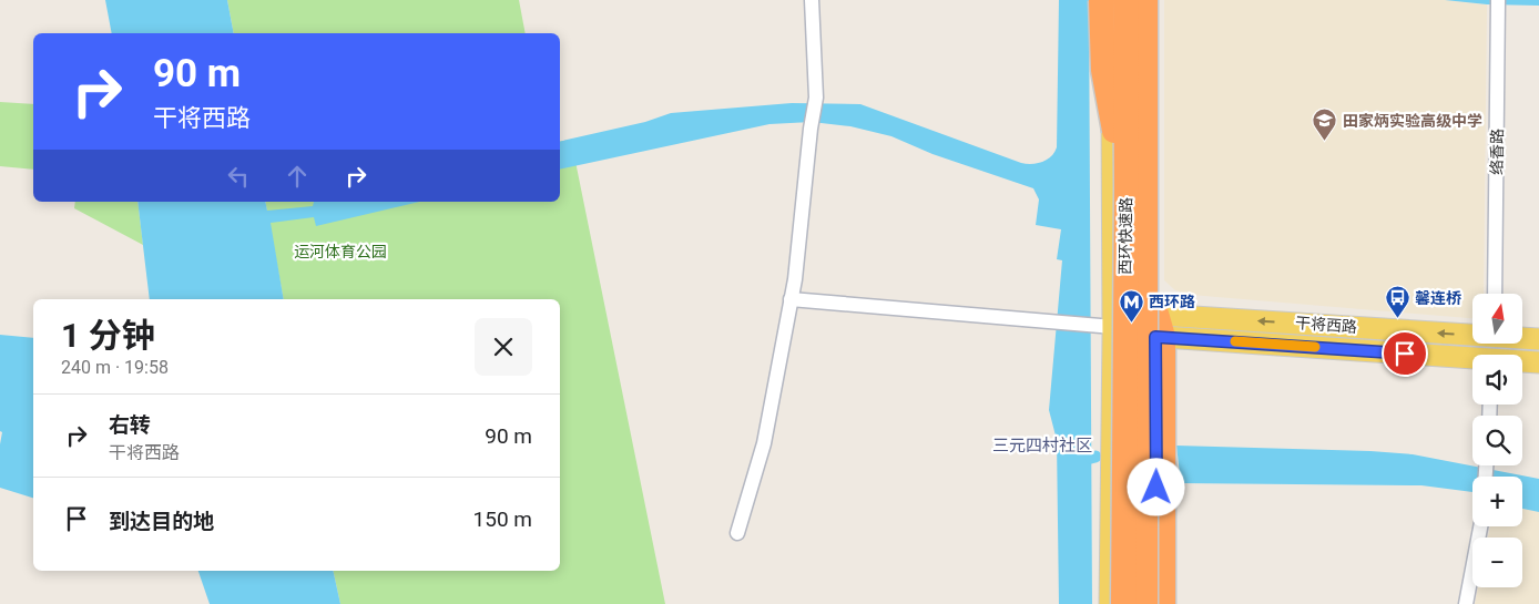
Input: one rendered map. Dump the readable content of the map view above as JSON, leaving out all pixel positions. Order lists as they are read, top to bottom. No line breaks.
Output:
{"streets":{"highway":["西环快速路"],"main road":["干将西路"],"street":["络香路"]},"districts":["三元四村社区"],"parks":["运河体育公园"],"places":{"school or university":["田家炳实验高级中学"],"bus stop":["馨连桥"],"metro station":["西环路"]},"north":"top","page":{"turn":["90 m","干将西路"],"map_buttons":["+","−"],"heading":["1 分钟","240 m · 19:58"],"list":[{"name":"右转","note":"干将西路","value":"90 m"},{"name":"到达目的地","value":"150 m"}]}}
